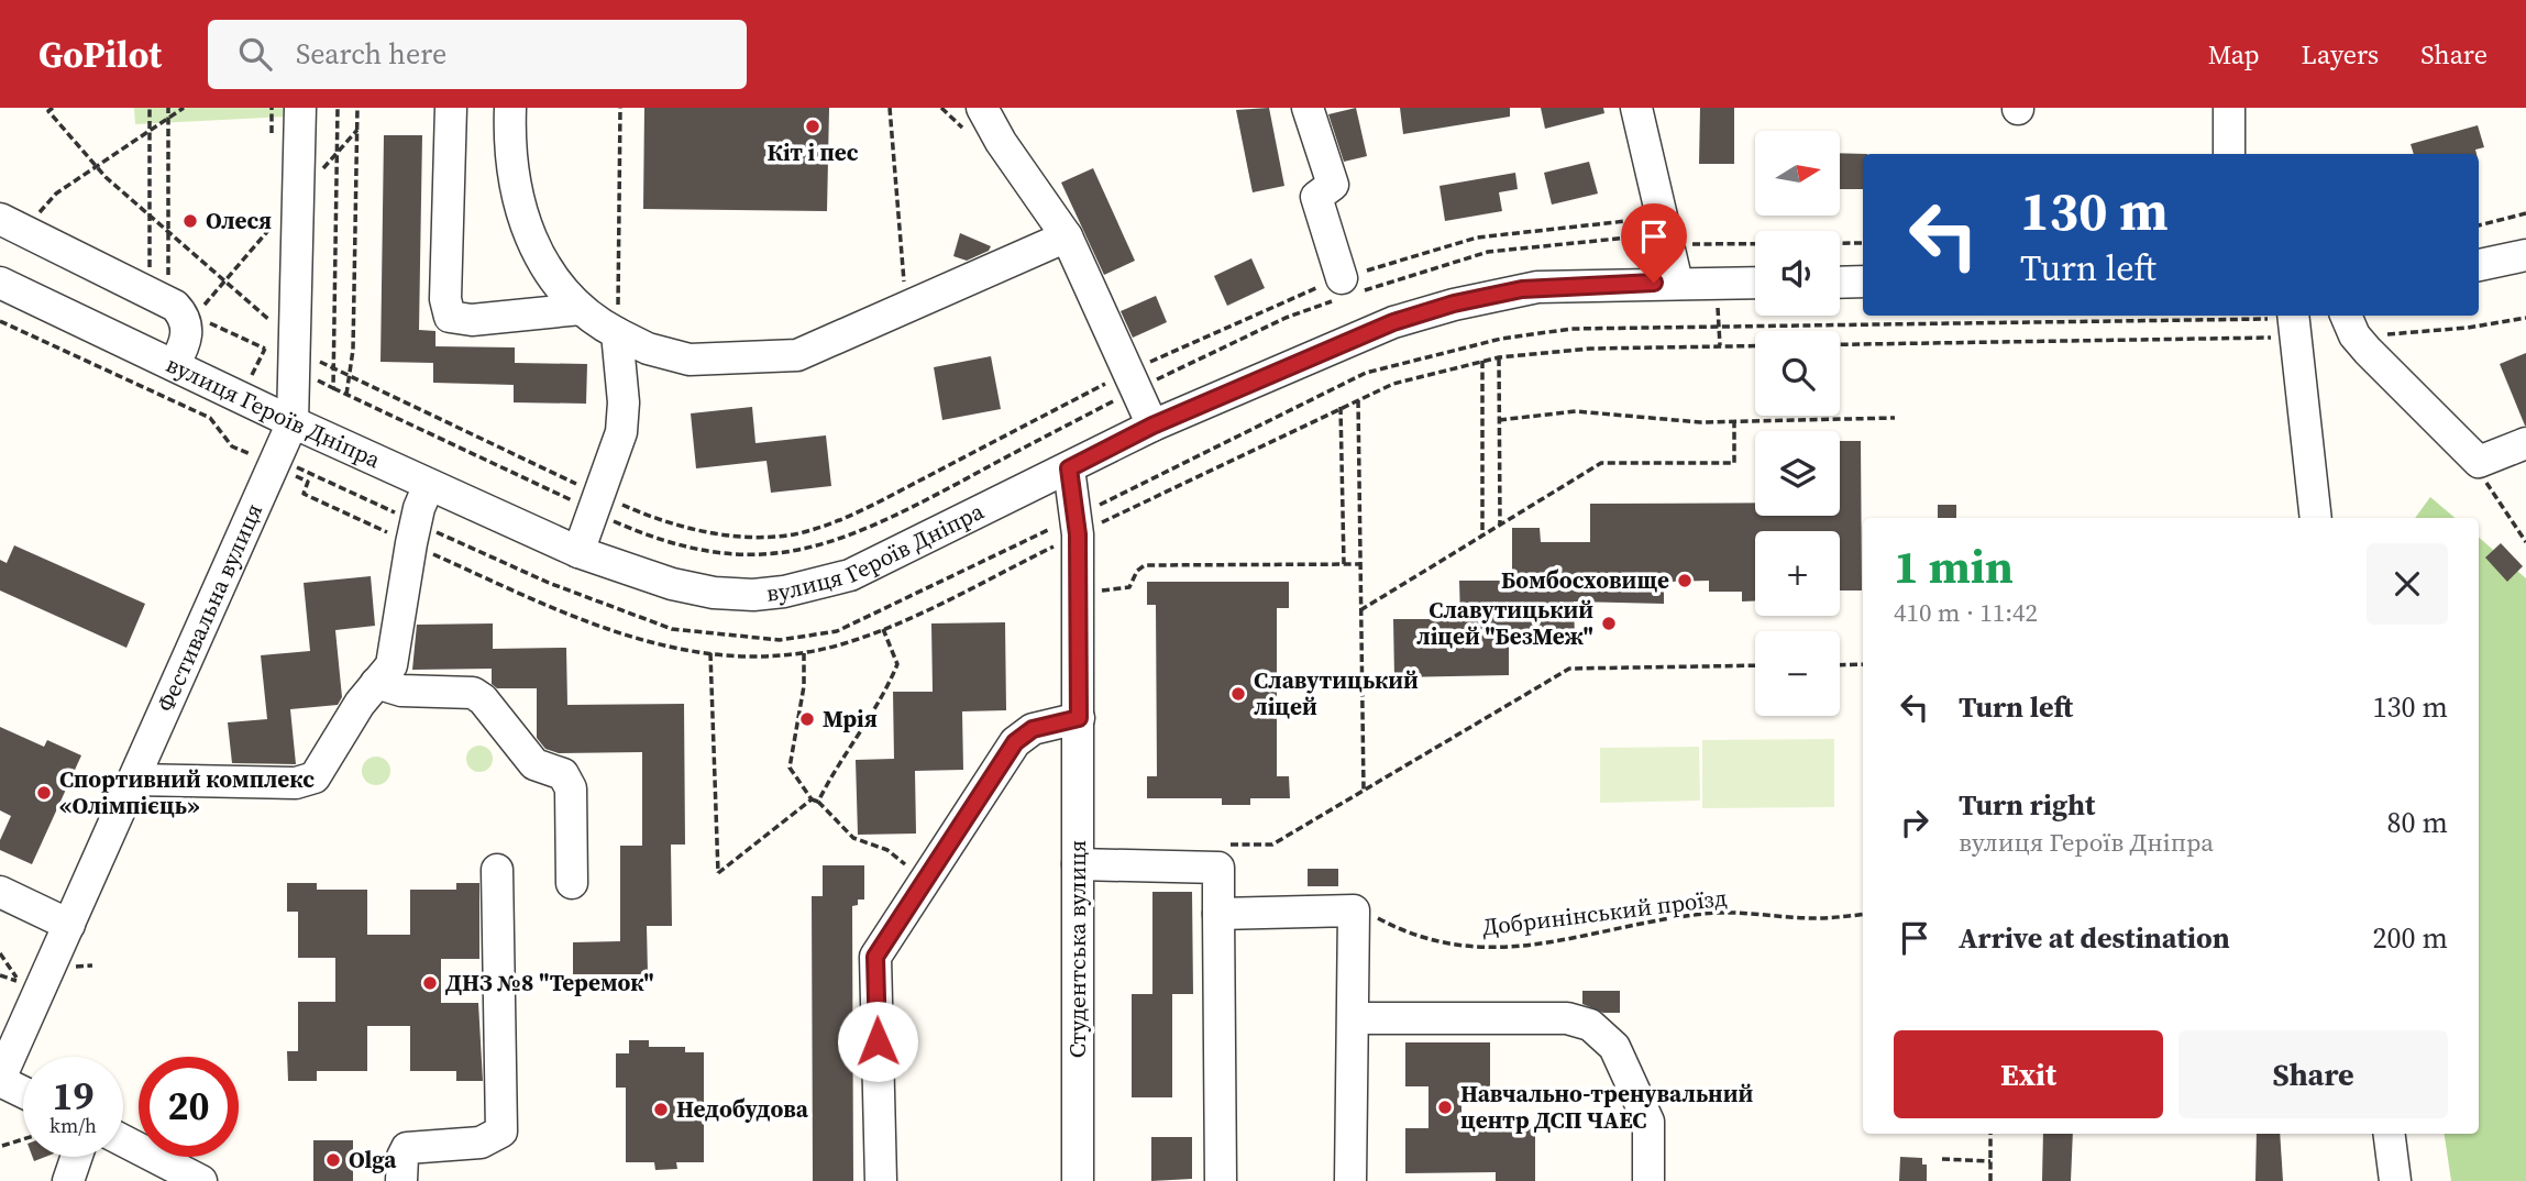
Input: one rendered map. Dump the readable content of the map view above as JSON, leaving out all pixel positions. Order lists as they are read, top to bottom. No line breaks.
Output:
{"streets":{"street":["вулиця Героїв Дніпра","Фестивальна вулиця","Студентська вулиця"],"path":["Добринінський проїзд"]},"crossings":[["вулиця Героїв Дніпра","Фестивальна вулиця"],["вулиця Героїв Дніпра","Студентська вулиця"]],"places":["Кіт і пес","Олеся","Бомбосховище","Славутицький ліцей \"БезМеж\"","Славутицький ліцей","Мрiя","Спортивний комплекс «Олімпієць»","ДНЗ №8 \"Теремок\"","Навчально-тренувальний центр ДСП ЧАЕС","Недобудова","Olga"],"north":"right","page":{"header":"GoPilot","search":"Search here","nav":["Map","Layers","Share"],"map_buttons":["+","−"],"turn":["130 m","Turn left"],"heading":["1 min","410 m · 11:42"],"list":[{"name":"Turn left","value":"130 m"},{"name":"Turn right","note":"вулиця Героїв Дніпра","value":"80 m"},{"name":"Arrive at destination","value":"200 m"}],"buttons":["Exit","Share"],"speed":"19 km/h","limit":"20"}}
